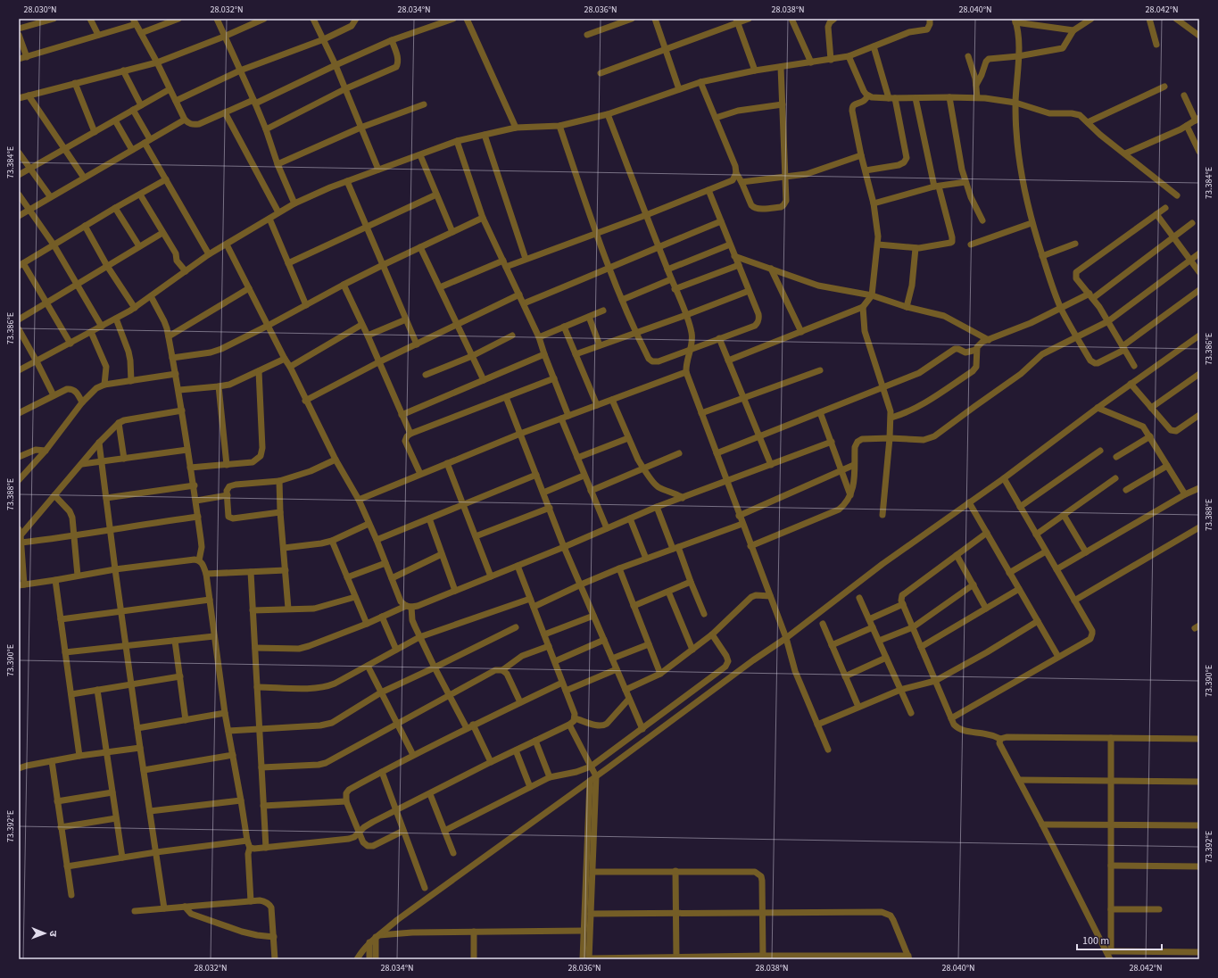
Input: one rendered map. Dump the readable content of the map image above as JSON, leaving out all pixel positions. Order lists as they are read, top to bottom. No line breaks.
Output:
{"scale_bar":"100 m","north":"right","coordinates":["28.030°N","28.032°N","28.034°N","28.036°N","28.038°N","28.040°N","28.042°N","73.384°E","73.386°E","73.388°E","73.390°E","73.392°E"]}
